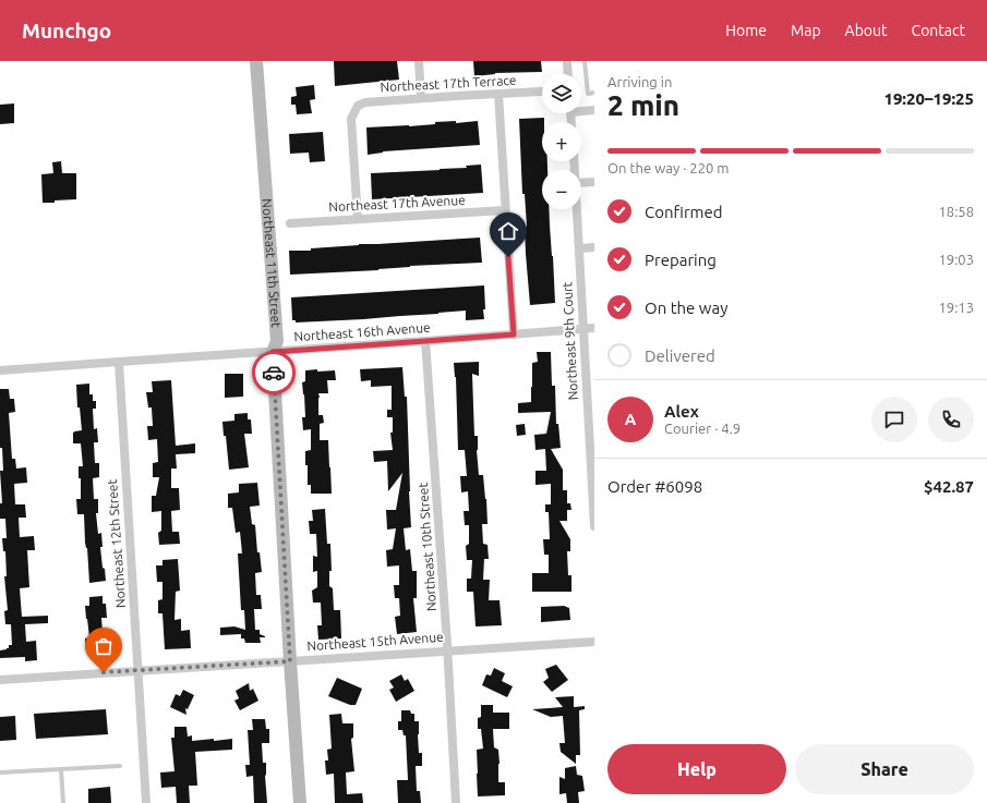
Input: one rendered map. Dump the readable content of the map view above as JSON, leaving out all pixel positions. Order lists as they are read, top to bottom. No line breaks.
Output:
{"streets":{"street":["Northeast 17th Terrace","Northeast 17th Avenue","Northeast 11th Street","Northeast 16th Avenue","Northeast 9th Court","Northeast 12th Street","Northeast 10th Street","Northeast 15th Avenue"]},"crossings":[["Northeast 17th Terrace","Northeast 17th Avenue"],["Northeast 11th Street","Northeast 16th Avenue"],["Northeast 11th Street","Northeast 15th Avenue"],["Northeast 16th Avenue","Northeast 9th Court"],["Northeast 16th Avenue","Northeast 12th Street"],["Northeast 16th Avenue","Northeast 10th Street"],["Northeast 12th Street","Northeast 15th Avenue"],["Northeast 10th Street","Northeast 15th Avenue"]],"page":{"header":"Munchgo","nav":["Home","Map","About","Contact"],"heading":["2 min","Arriving in","19:20–19:25"],"panel":["Alex","Courier · 4.9","Order #6098","$42.87"],"map_buttons":["+","−"],"bar":"On the way · 220 m","list":[["Confirmed","18:58"],["Preparing","19:03"],["On the way","19:13"],"Delivered"],"round":"A","buttons":["Help","Share"]}}
